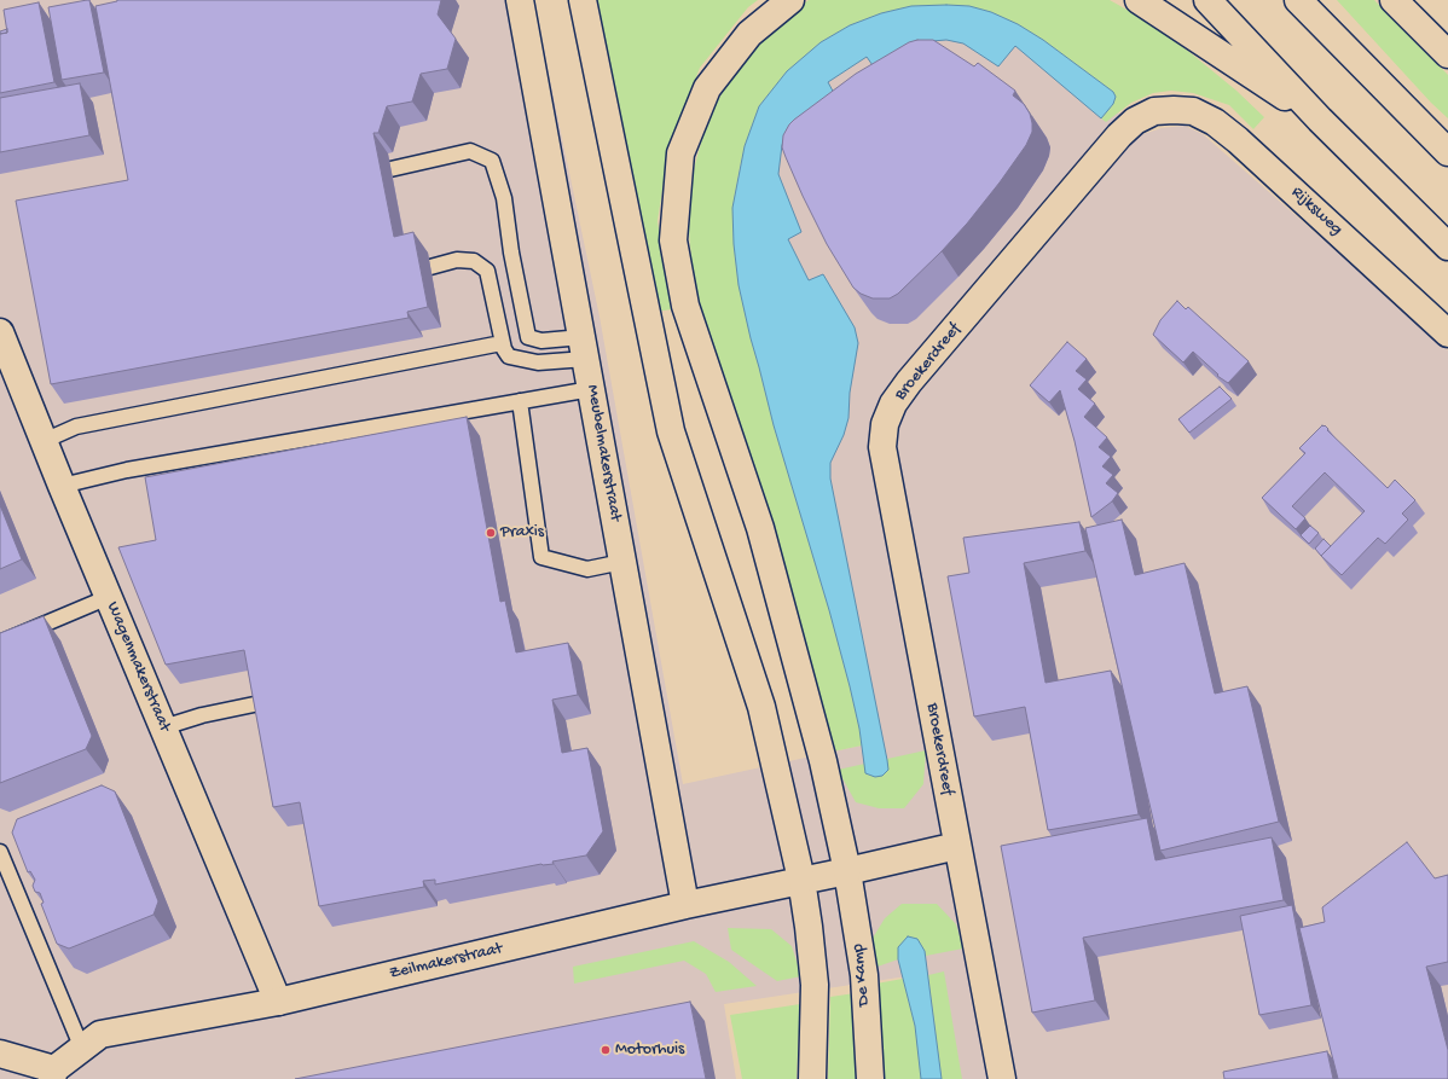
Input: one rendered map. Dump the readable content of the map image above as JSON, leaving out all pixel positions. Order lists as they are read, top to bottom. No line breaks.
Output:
{"streets":{"street":["Rijksweg","Broekerdreef","Meubelmakerstraat","Wagenmakerstraat","Zeilmakerstraat","De Kamp"]},"crossings":[["Rijksweg","Broekerdreef"],["Meubelmakerstraat","Zeilmakerstraat"],["Wagenmakerstraat","Zeilmakerstraat"],["Zeilmakerstraat","De Kamp"]],"places":["Praxis","Motorhuis"]}
